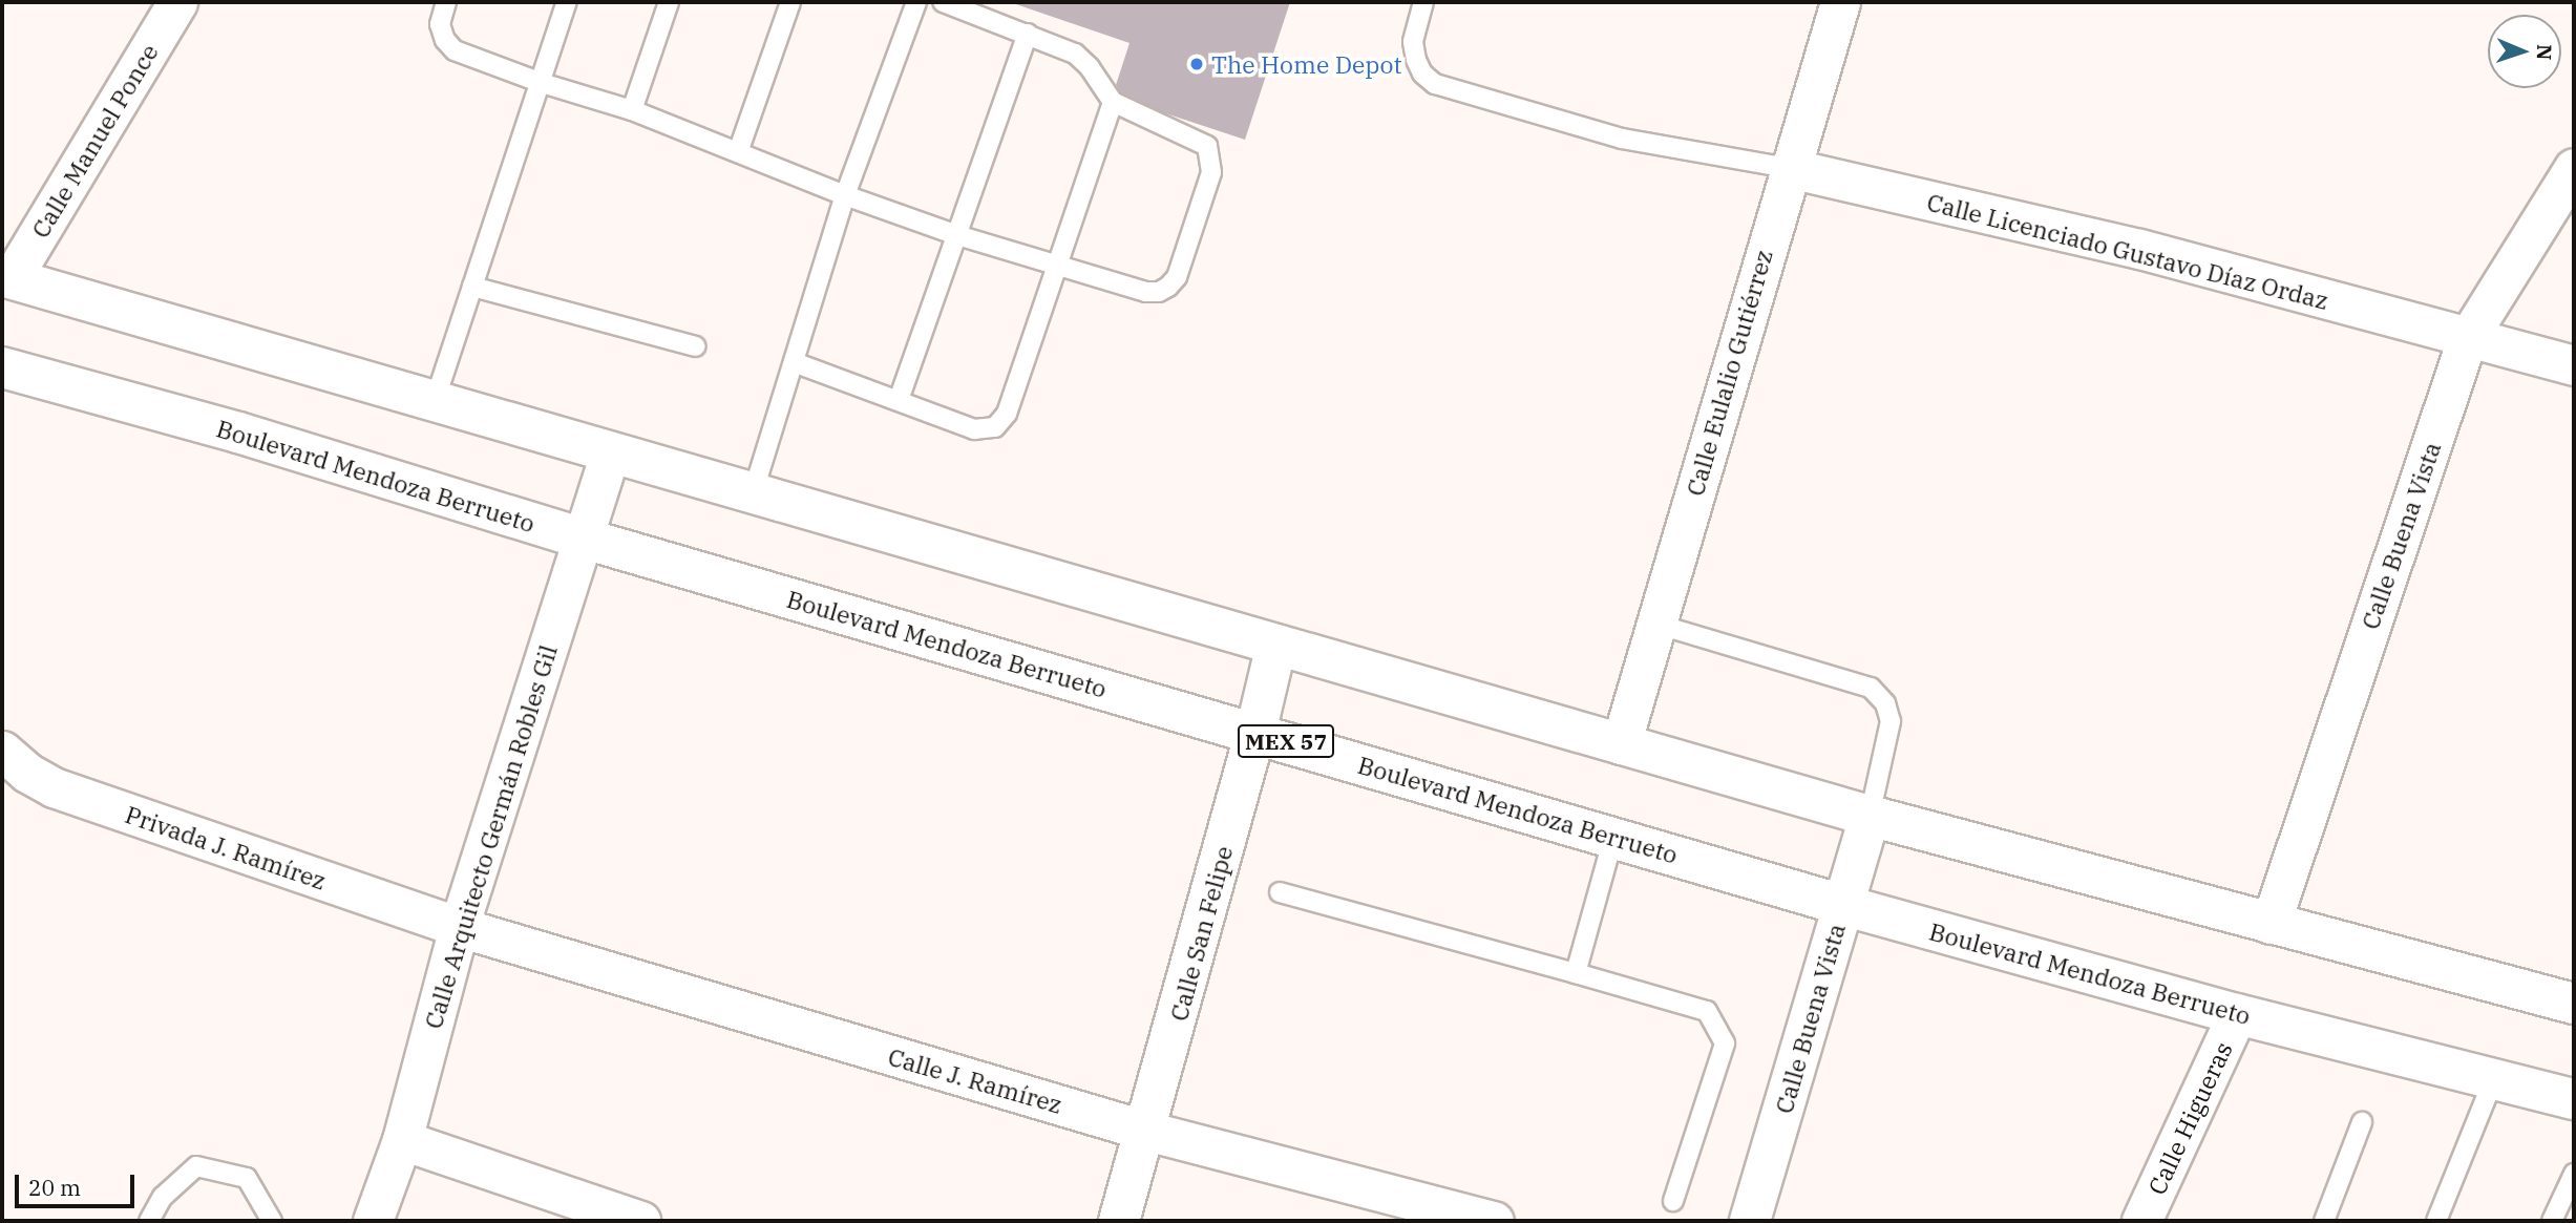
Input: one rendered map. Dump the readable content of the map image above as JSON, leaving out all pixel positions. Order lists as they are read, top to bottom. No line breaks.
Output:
{"streets":{"main road":["Boulevard Mendoza Berrueto","Calle Buena Vista","MEX 57","Calle San Felipe"],"street":["Calle Manuel Ponce","Calle Licenciado Gustavo Díaz Ordaz","Calle Eulalio Gutiérrez","Calle Arquitecto Germán Robles Gil","Privada J. Ramírez","Calle J. Ramírez","Calle Higueras"]},"crossings":[["Calle Licenciado Gustavo Díaz Ordaz","Calle Eulalio Gutiérrez"],["Calle Licenciado Gustavo Díaz Ordaz","Calle Buena Vista"],["Boulevard Mendoza Berrueto","Calle Buena Vista"],["Boulevard Mendoza Berrueto","Calle Arquitecto Germán Robles Gil"],["Boulevard Mendoza Berrueto","Calle San Felipe"],["Boulevard Mendoza Berrueto","Calle Higueras"],["Calle Arquitecto Germán Robles Gil","Privada J. Ramírez"],["Calle Arquitecto Germán Robles Gil","Calle J. Ramírez"],["Privada J. Ramírez","Calle J. Ramírez"],["Calle San Felipe","Calle J. Ramírez"]],"places":["The Home Depot"],"scale_bar":"20 m","north":"right"}
